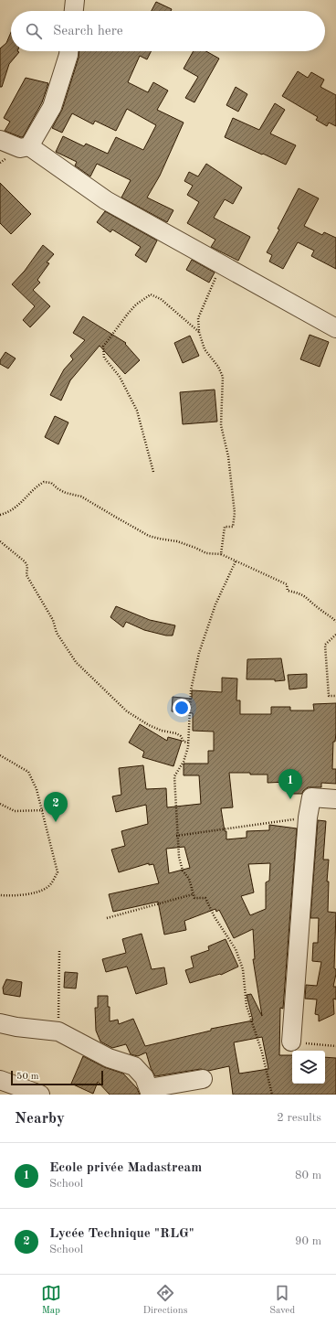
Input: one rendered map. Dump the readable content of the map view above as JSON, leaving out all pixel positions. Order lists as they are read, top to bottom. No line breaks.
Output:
{"scale_bar":"50 m","page":{"search":"Search here","pins":["1","2"],"scale":"50 m","heading":["Nearby","2 results"],"list":[{"mark":"1","name":"Ecole privée Madastream","note":"School","value":"80 m"},{"mark":"2","name":"Lycée Technique \"RLG\"","note":"School","value":"90 m"}],"nav":["Map","Directions","Saved"]}}
